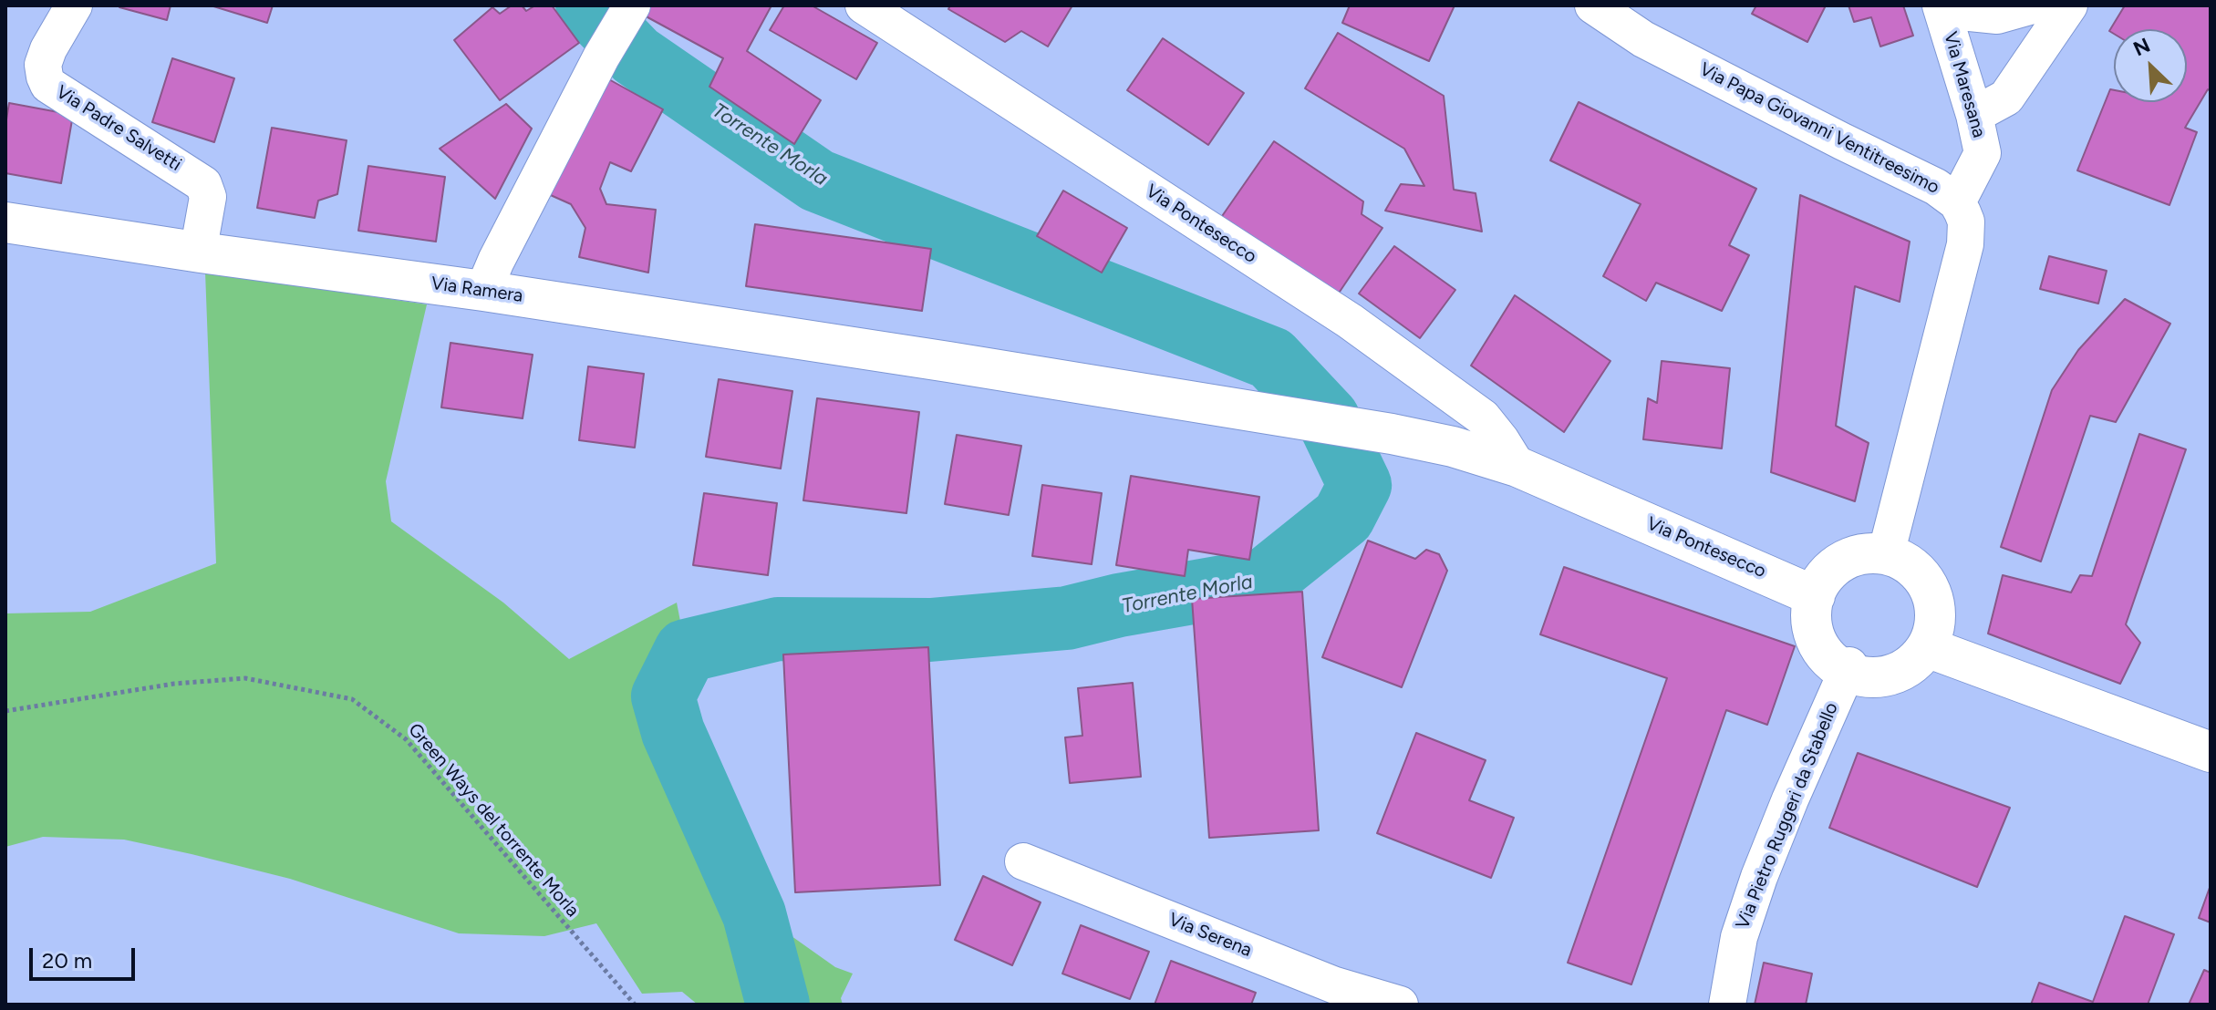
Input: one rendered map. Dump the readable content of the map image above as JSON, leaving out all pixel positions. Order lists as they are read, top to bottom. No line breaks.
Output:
{"streets":{"main road":["Via Pontesecco","Via Ramera"],"street":["Via Maresana","Via Padre Salvetti","Via Papa Giovanni Ventitreesimo","Via Pietro Ruggeri da Stabello","Via Serena"],"path":["Green Ways del torrente Morla"]},"crossings":[["Via Maresana","Via Papa Giovanni Ventitreesimo"],["Via Padre Salvetti","Via Ramera"],["Via Papa Giovanni Ventitreesimo","Via Pontesecco"],["Via Papa Giovanni Ventitreesimo","Via Pietro Ruggeri da Stabello"],["Via Pontesecco","Via Ramera"],["Via Pontesecco","Via Pietro Ruggeri da Stabello"]],"water":["Torrente Morla"],"scale_bar":"20 m","north":"top left"}
